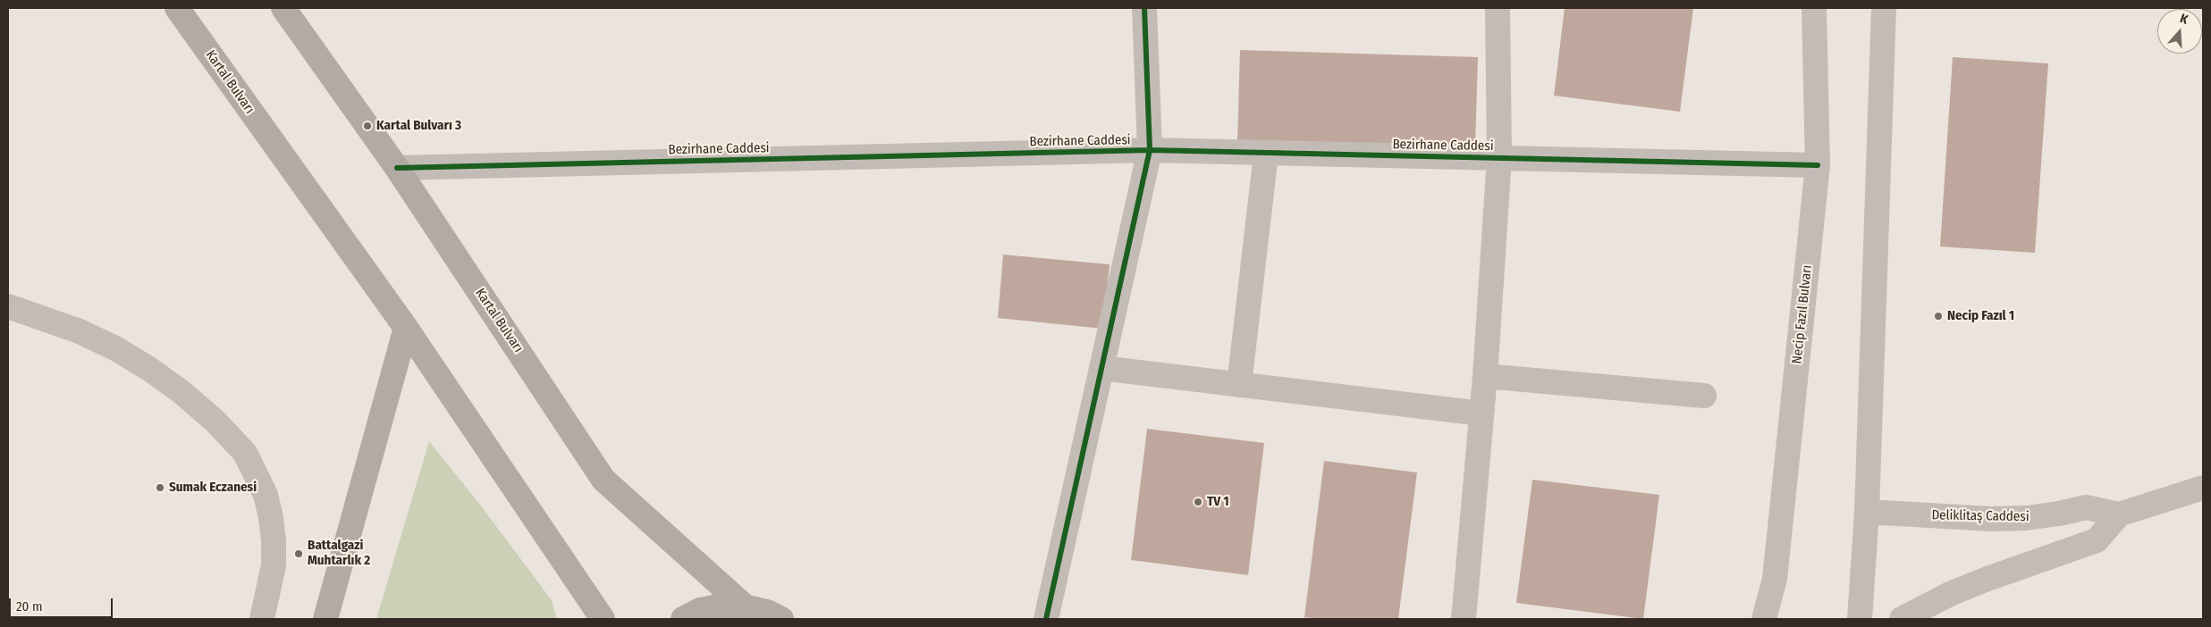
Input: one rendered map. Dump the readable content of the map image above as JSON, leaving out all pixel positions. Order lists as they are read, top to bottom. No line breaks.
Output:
{"streets":{"main road":["Kartal Bulvarı"],"street":["Bezirhane Caddesi","Necip Fazıl Bulvarı","Deliklitaş Caddesi"]},"crossings":[["Kartal Bulvarı","Bezirhane Caddesi"],["Bezirhane Caddesi","Necip Fazıl Bulvarı"]],"places":["Kartal Bulvarı 3","Necip Fazıl 1","Sumak Eczanesi","TV 1","Battalgazi Muhtarlık 2"],"scale_bar":"20 m","north":"top"}
